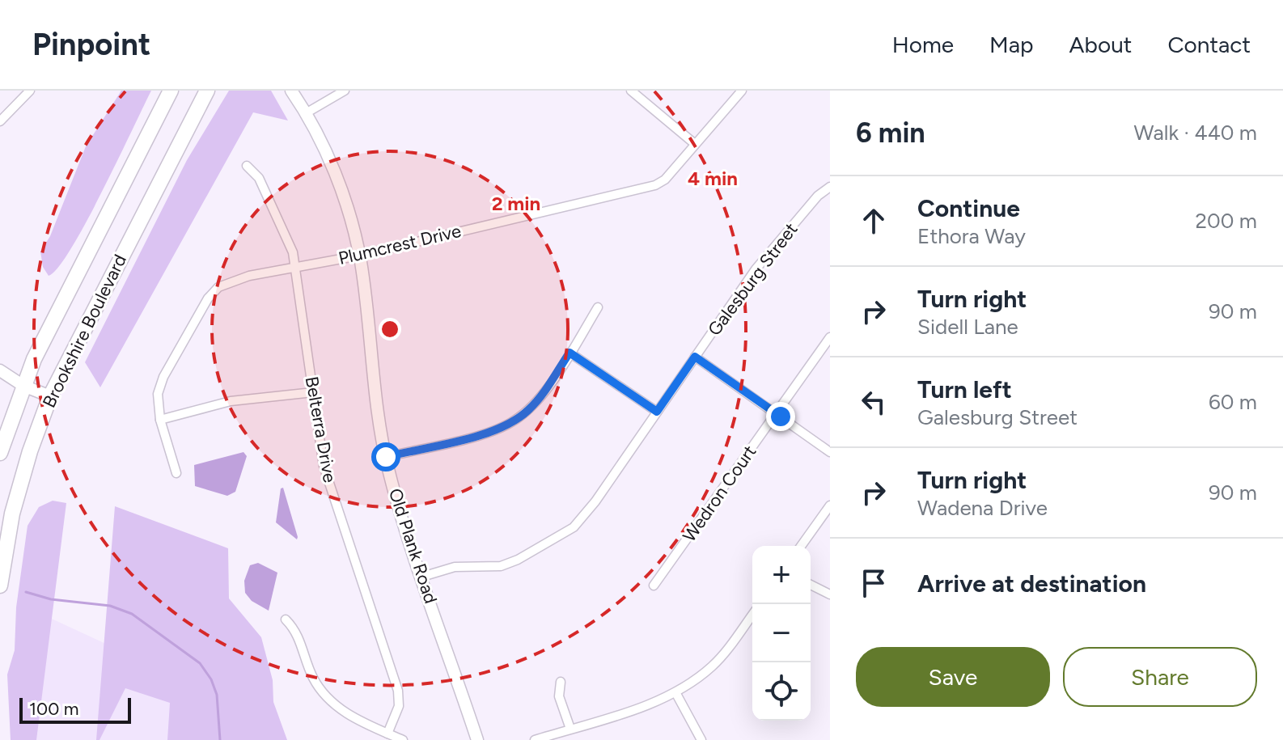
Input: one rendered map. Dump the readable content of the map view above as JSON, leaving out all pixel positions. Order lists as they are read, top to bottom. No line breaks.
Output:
{"streets":{"highway":["Brookshire Boulevard"],"street":["Plumcrest Drive","Galesburg Street","Belterra Drive","Wedron Court","Old Plank Road"]},"crossings":[["Plumcrest Drive","Belterra Drive"],["Plumcrest Drive","Old Plank Road"],["Galesburg Street","Old Plank Road"]],"scale_bar":"100 m","page":{"header":"Pinpoint","nav":["Home","Map","About","Contact"],"heading":["6 min","Walk · 440 m"],"list":[["Continue","Ethora Way","200 m"],["Turn right","Sidell Lane","90 m"],["Turn left","Galesburg Street","60 m"],["Turn right","Wadena Drive","90 m"],"Arrive at destination"],"map_buttons":["+","−"],"buttons":["Save","Share"],"scale":"100 m"},"rings":["4 min","2 min"]}
